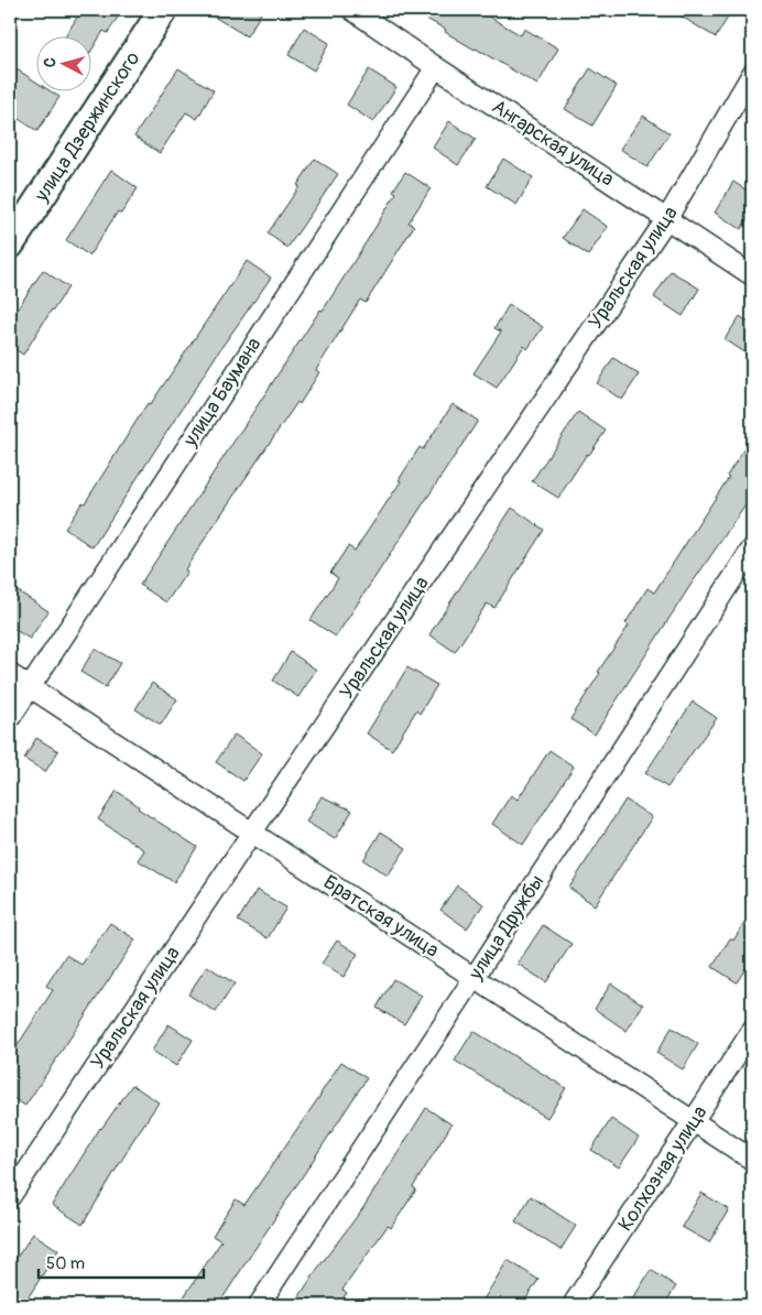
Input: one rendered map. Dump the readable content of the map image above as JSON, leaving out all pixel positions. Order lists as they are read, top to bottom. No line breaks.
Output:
{"streets":{"street":["улица Дзержинского","Ангарская улица","Уральская улица","улица Баумана","Братская улица","улица Дружбы","Колхозная улица"]},"crossings":[["Ангарская улица","Уральская улица"],["Ангарская улица","улица Баумана"],["Уральская улица","Братская улица"],["улица Баумана","Братская улица"],["Братская улица","улица Дружбы"],["Братская улица","Колхозная улица"]],"scale_bar":"50 m","north":"left"}
